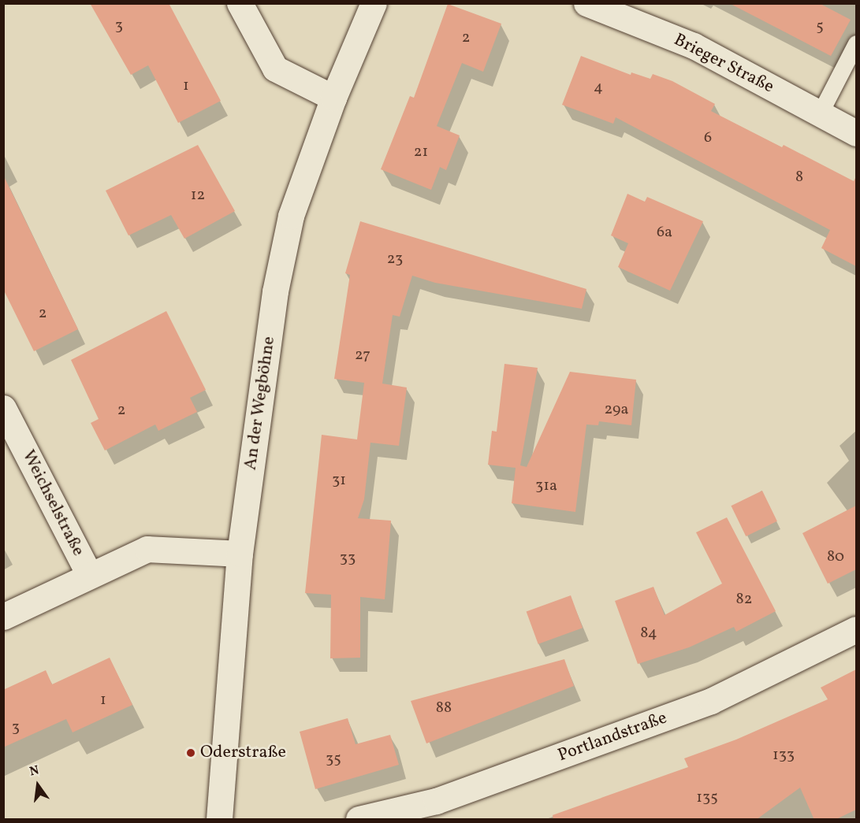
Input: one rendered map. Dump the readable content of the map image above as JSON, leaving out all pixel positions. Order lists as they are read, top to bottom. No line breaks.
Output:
{"streets":{"street":["Brieger Straße","An der Wegböhne","Weichselstraße","Portlandstraße"]},"places":["Oderstraße"],"house_numbers":["3","5","2","1","4","6","21","8","12","6a","23","2","27","29a","2","31","31a","80","33","82","84","1","88","3","133","35","135"],"north":"top"}
